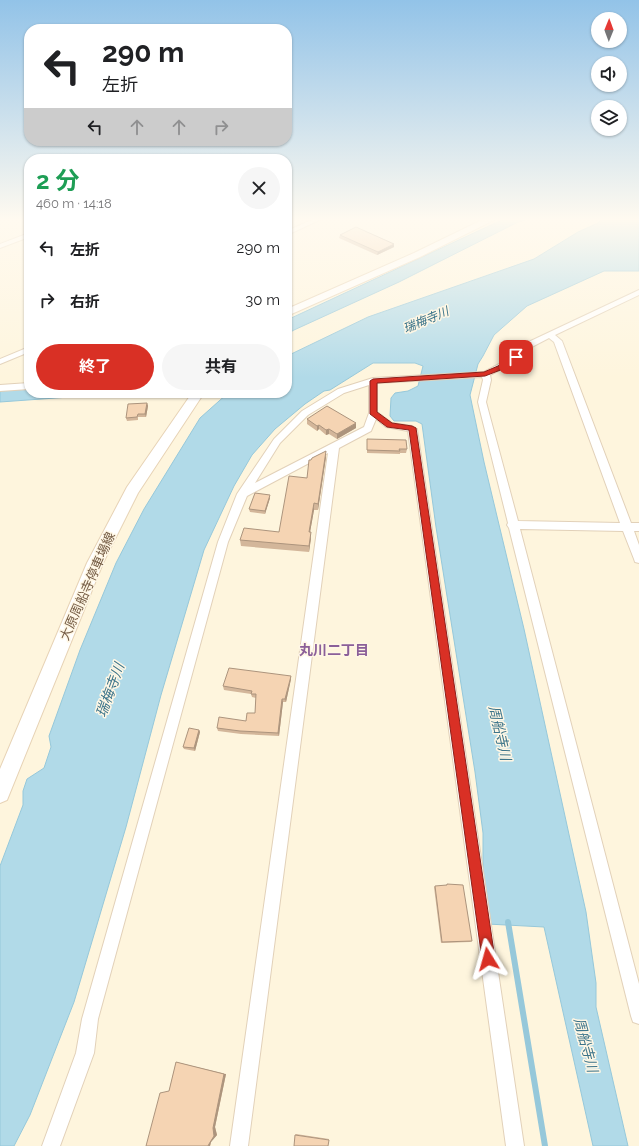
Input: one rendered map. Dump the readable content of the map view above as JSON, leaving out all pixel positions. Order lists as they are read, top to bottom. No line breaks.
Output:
{"streets":{"main road":["大原周船寺停車場線"]},"districts":["丸川二丁目"],"water":["瑞梅寺川","周船寺川"],"north":"top","page":{"turn":["290 m","左折"],"heading":["2 分","460 m · 14:18"],"list":[{"name":"左折","value":"290 m"},{"name":"右折","value":"30 m"}],"buttons":["終了","共有"]}}
